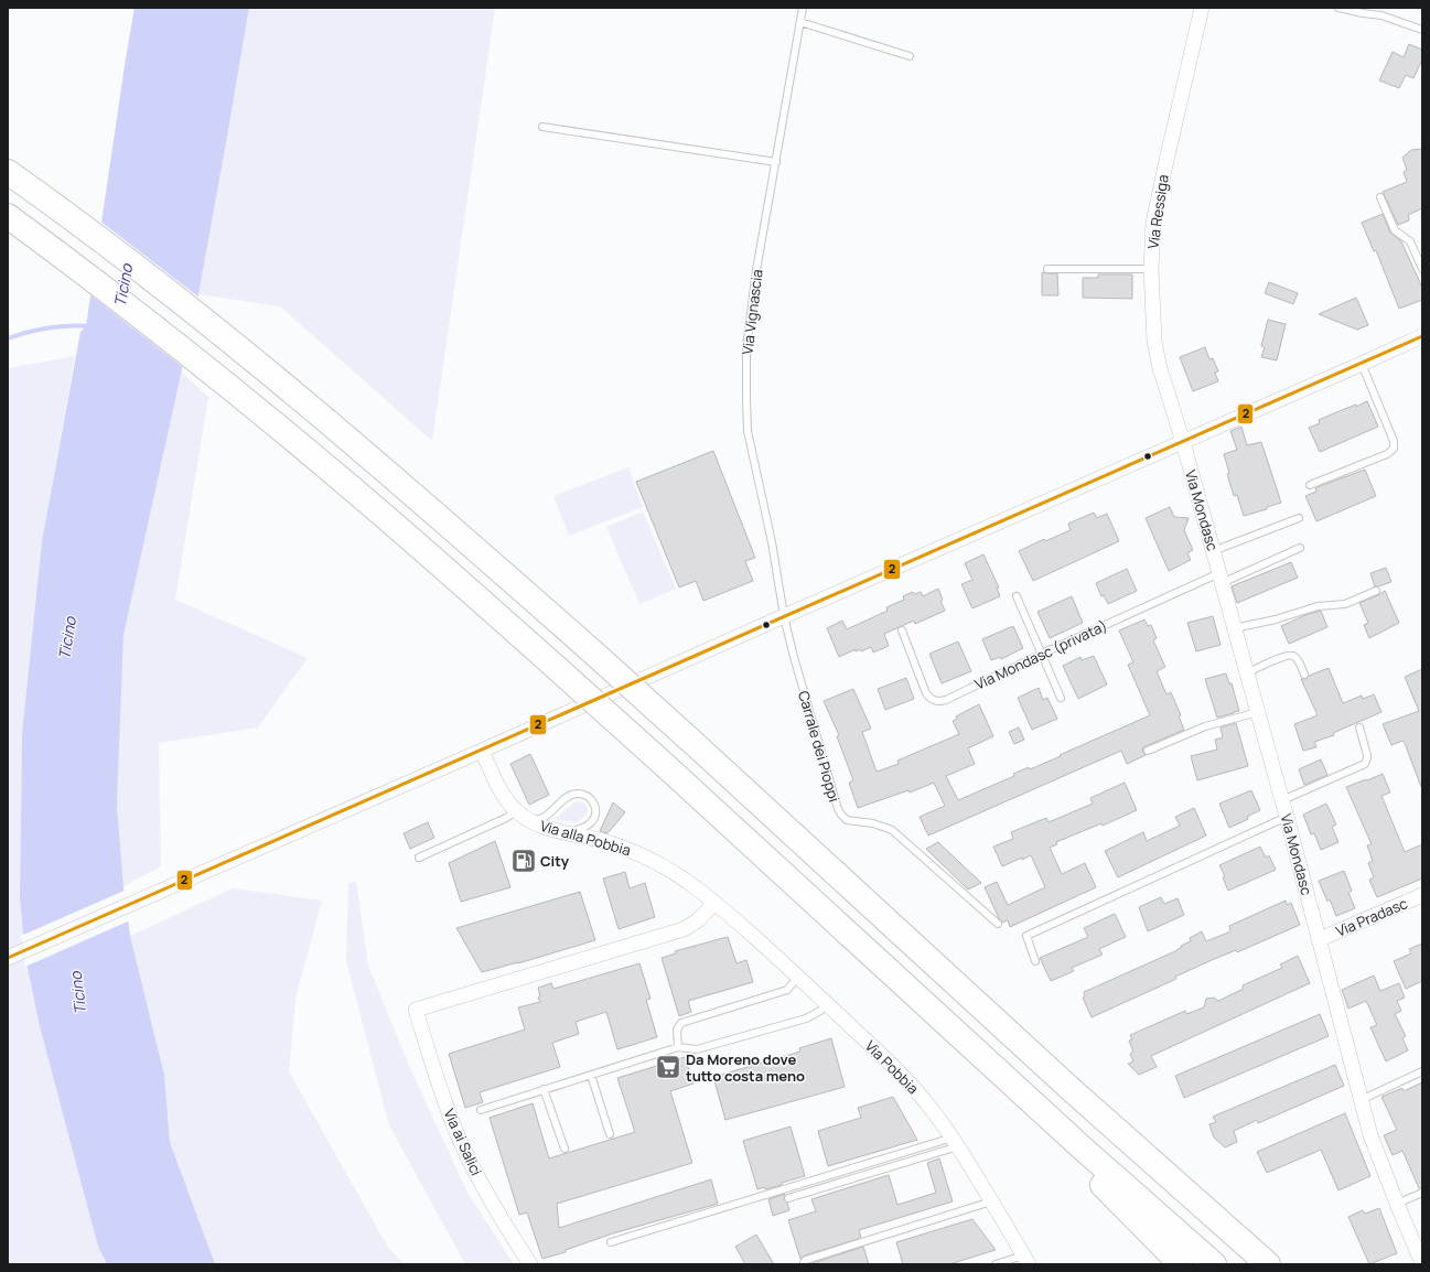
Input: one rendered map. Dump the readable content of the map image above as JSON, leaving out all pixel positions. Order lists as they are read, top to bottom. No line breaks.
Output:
{"streets":{"street":["Via Ressiga","Via Mondasc","Via alla Pobbia","Via Pradasc","Via Pobbia","Via ai Salici"],"lane":["Via Vignascia","Via Mondasc (privata)","Carrale dei Pioppi"]},"crossings":[["Via Ressiga","Via Mondasc"],["Via Vignascia","Carrale dei Pioppi"],["Via Mondasc","Via Mondasc (privata)"],["Via Mondasc","Via Pradasc"],["Via alla Pobbia","Via Pobbia"],["Via alla Pobbia","Via ai Salici"],["Via Pobbia","Via ai Salici"]],"water":["Ticino"],"places":{"fuel station":["City"],"supermarket":["Da Moreno dove tutto costa meno"]},"lines":["transit line 2"]}
